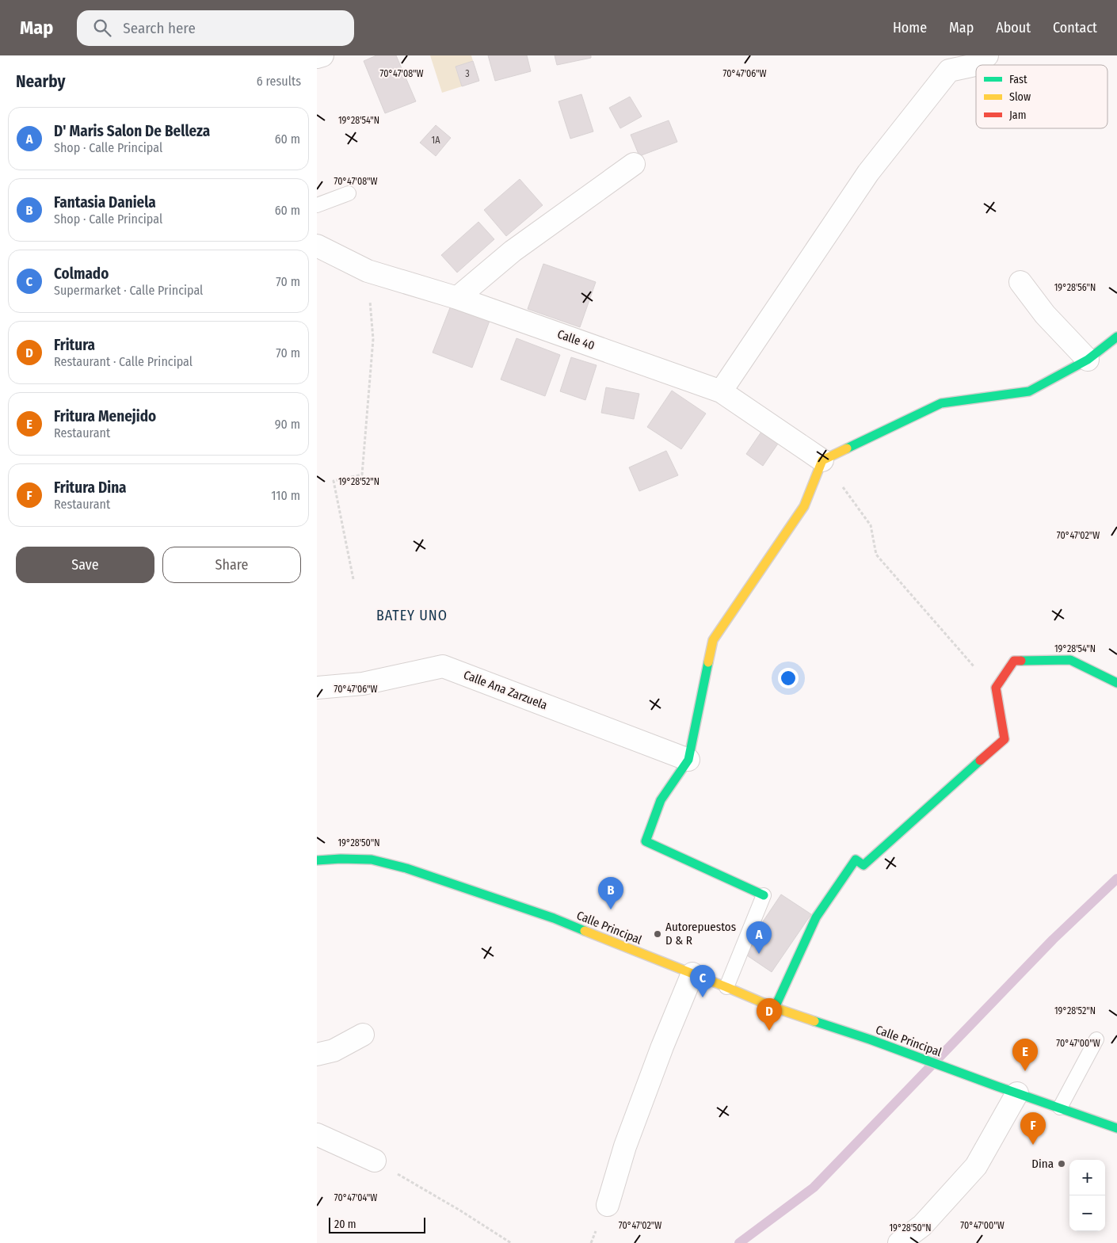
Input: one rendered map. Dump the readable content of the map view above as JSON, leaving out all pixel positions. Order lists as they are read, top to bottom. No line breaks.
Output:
{"streets":{"street":["Calle 40","Calle Ana Zarzuela","Calle Principal"]},"districts":["BATEY UNO"],"places":["Autorepuestos D & R","Dina"],"house_numbers":["3","1A"],"legend":["Fast","Slow","Jam"],"scale_bar":"20 m","page":{"header":"Map","search":"Search here","nav":["Home","Map","About","Contact"],"heading":["Nearby","6 results"],"list":[{"mark":"A","name":"D' Maris Salon De Belleza","note":"Shop · Calle Principal","value":"60 m"},{"mark":"B","name":"Fantasia Daniela","note":"Shop · Calle Principal","value":"60 m"},{"mark":"C","name":"Colmado","note":"Supermarket · Calle Principal","value":"70 m"},{"mark":"D","name":"Fritura","note":"Restaurant · Calle Principal","value":"70 m"},{"mark":"E","name":"Fritura Menejido","note":"Restaurant","value":"90 m"},{"mark":"F","name":"Fritura Dina","note":"Restaurant","value":"110 m"}],"buttons":["Save","Share"],"pins":["B","A","C","D","E","F"],"map_buttons":["+","−"],"scale":"20 m"},"coordinates":["70°47'08\"W","70°47'06\"W","19°28'54\"N","19°28'56\"N","19°28'52\"N","70°47'02\"W","19°28'50\"N","70°47'00\"W","70°47'04\"W"]}
